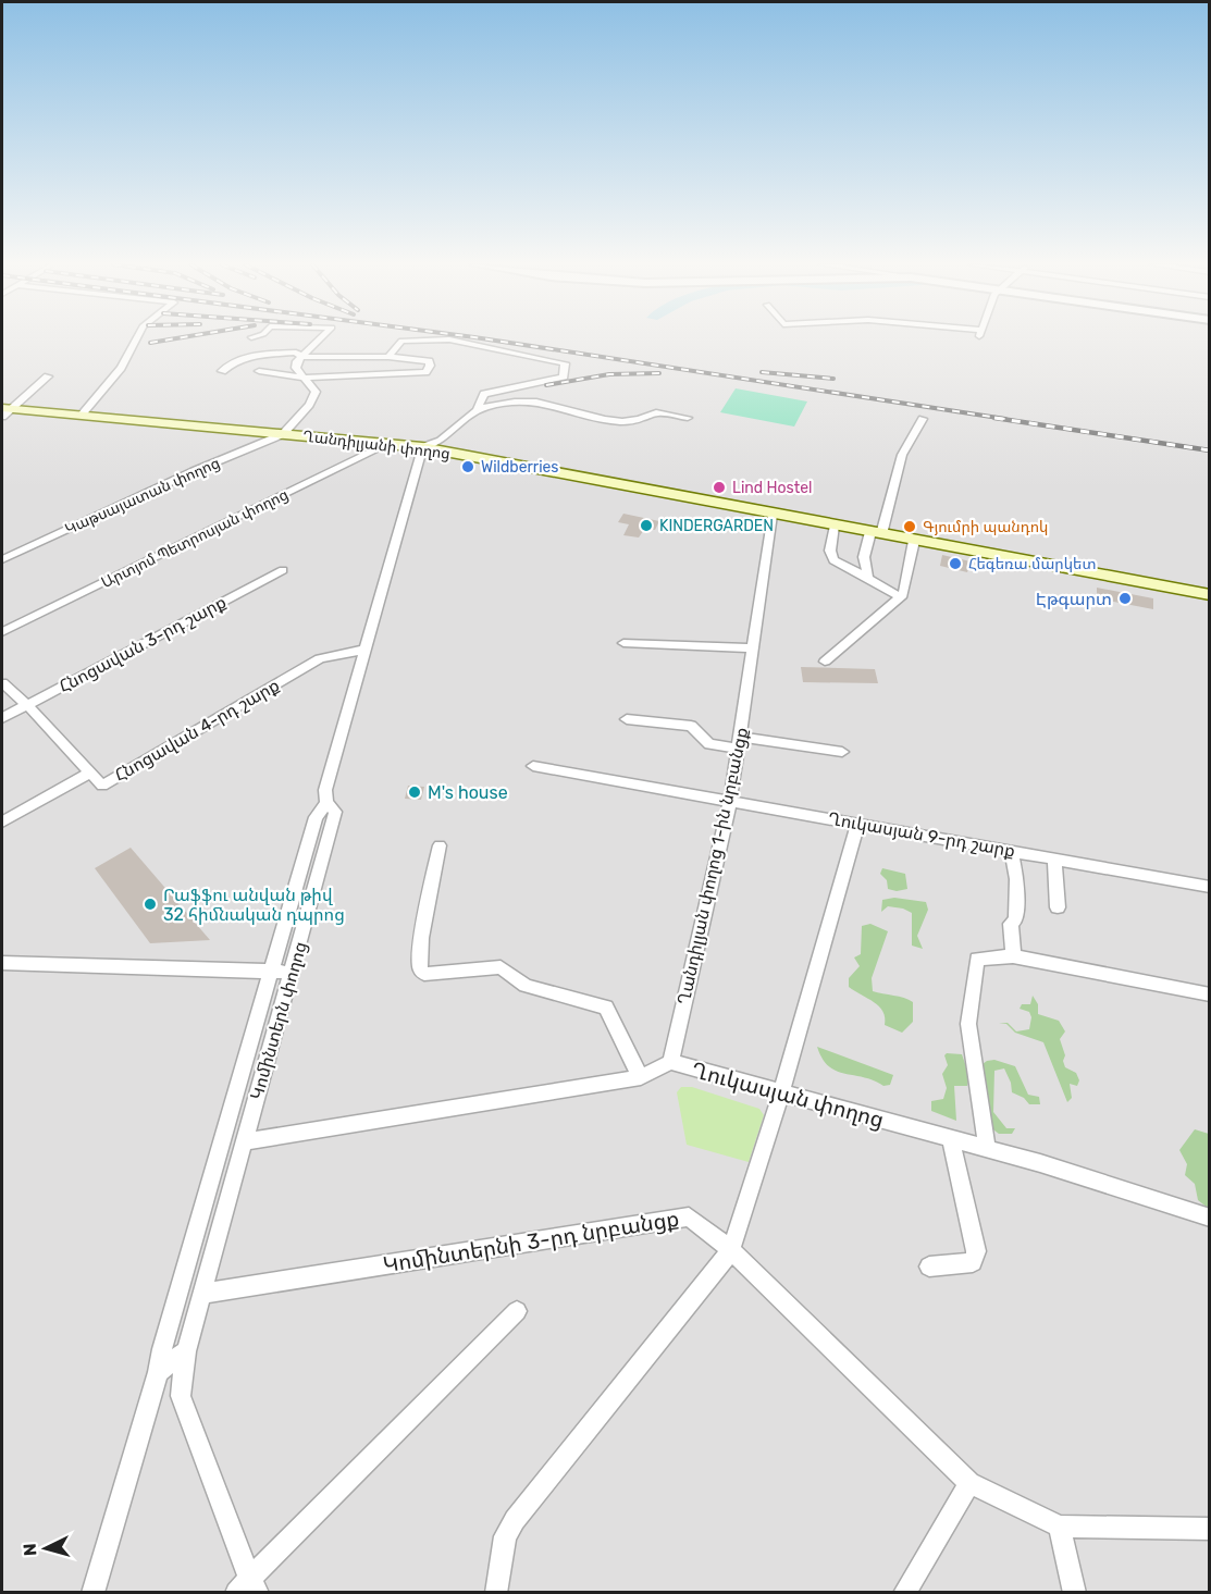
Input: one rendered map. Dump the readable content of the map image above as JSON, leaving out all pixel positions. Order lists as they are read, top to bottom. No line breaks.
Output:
{"streets":{"main road":["Ղանդիլյանի փողոց"],"street":["Կաթսայատան փողոց","Արտյոմ Պետրոսյան փողոց","Հնոցավան 3-րդ շարք","Հնոցավան 4-րդ շարք","Ղուկասյան 9-րդ շարք","Ղանդիլյան փողոց 1-ին նրբանցք","Կոմինտերն փողոց","Ղուկասյան փողոց","Կոմինտերնի 3-րդ նրբանցք"]},"crossings":[["Ղանդիլյանի փողոց","Կաթսայատան փողոց"],["Ղանդիլյանի փողոց","Արտյոմ Պետրոսյան փողոց"],["Ղանդիլյանի փողոց","Ղանդիլյան փողոց 1-ին նրբանցք"],["Ղանդիլյանի փողոց","Կոմինտերն փողոց"],["Հնոցավան 4-րդ շարք","Կոմինտերն փողոց"],["Ղուկասյան 9-րդ շարք","Ղանդիլյան փողոց 1-ին նրբանցք"],["Ղանդիլյան փողոց 1-ին նրբանցք","Ղուկասյան փողոց"],["Կոմինտերն փողոց","Ղուկասյան փողոց"],["Կոմինտերն փողոց","Կոմինտերնի 3-րդ նրբանցք"]],"places":["Wildberries","Lind Hostel","KINDERGARDEN","Գյումրի պանդոկ","Հեգեռա մարկետ","Էթգարտ","M's house","Րաֆֆու անվան թիվ 32 հիմնական դպրոց"],"north":"left"}
